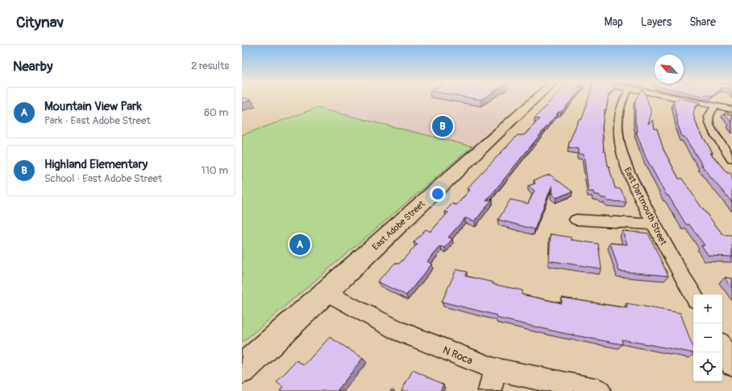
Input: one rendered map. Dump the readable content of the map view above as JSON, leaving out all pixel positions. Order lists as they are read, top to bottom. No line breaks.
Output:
{"streets":{"street":["East Dartmouth Street","East Adobe Street","N Roca"]},"crossings":[["East Adobe Street","N Roca"]],"north":"top left","page":{"header":"Citynav","nav":["Map","Layers","Share"],"heading":["Nearby","2 results"],"list":[{"mark":"A","name":"Mountain View Park","note":"Park · East Adobe Street","value":"80 m"},{"mark":"B","name":"Highland Elementary","note":"School · East Adobe Street","value":"110 m"}],"pins":["B","A"],"map_buttons":["+","−"]}}
